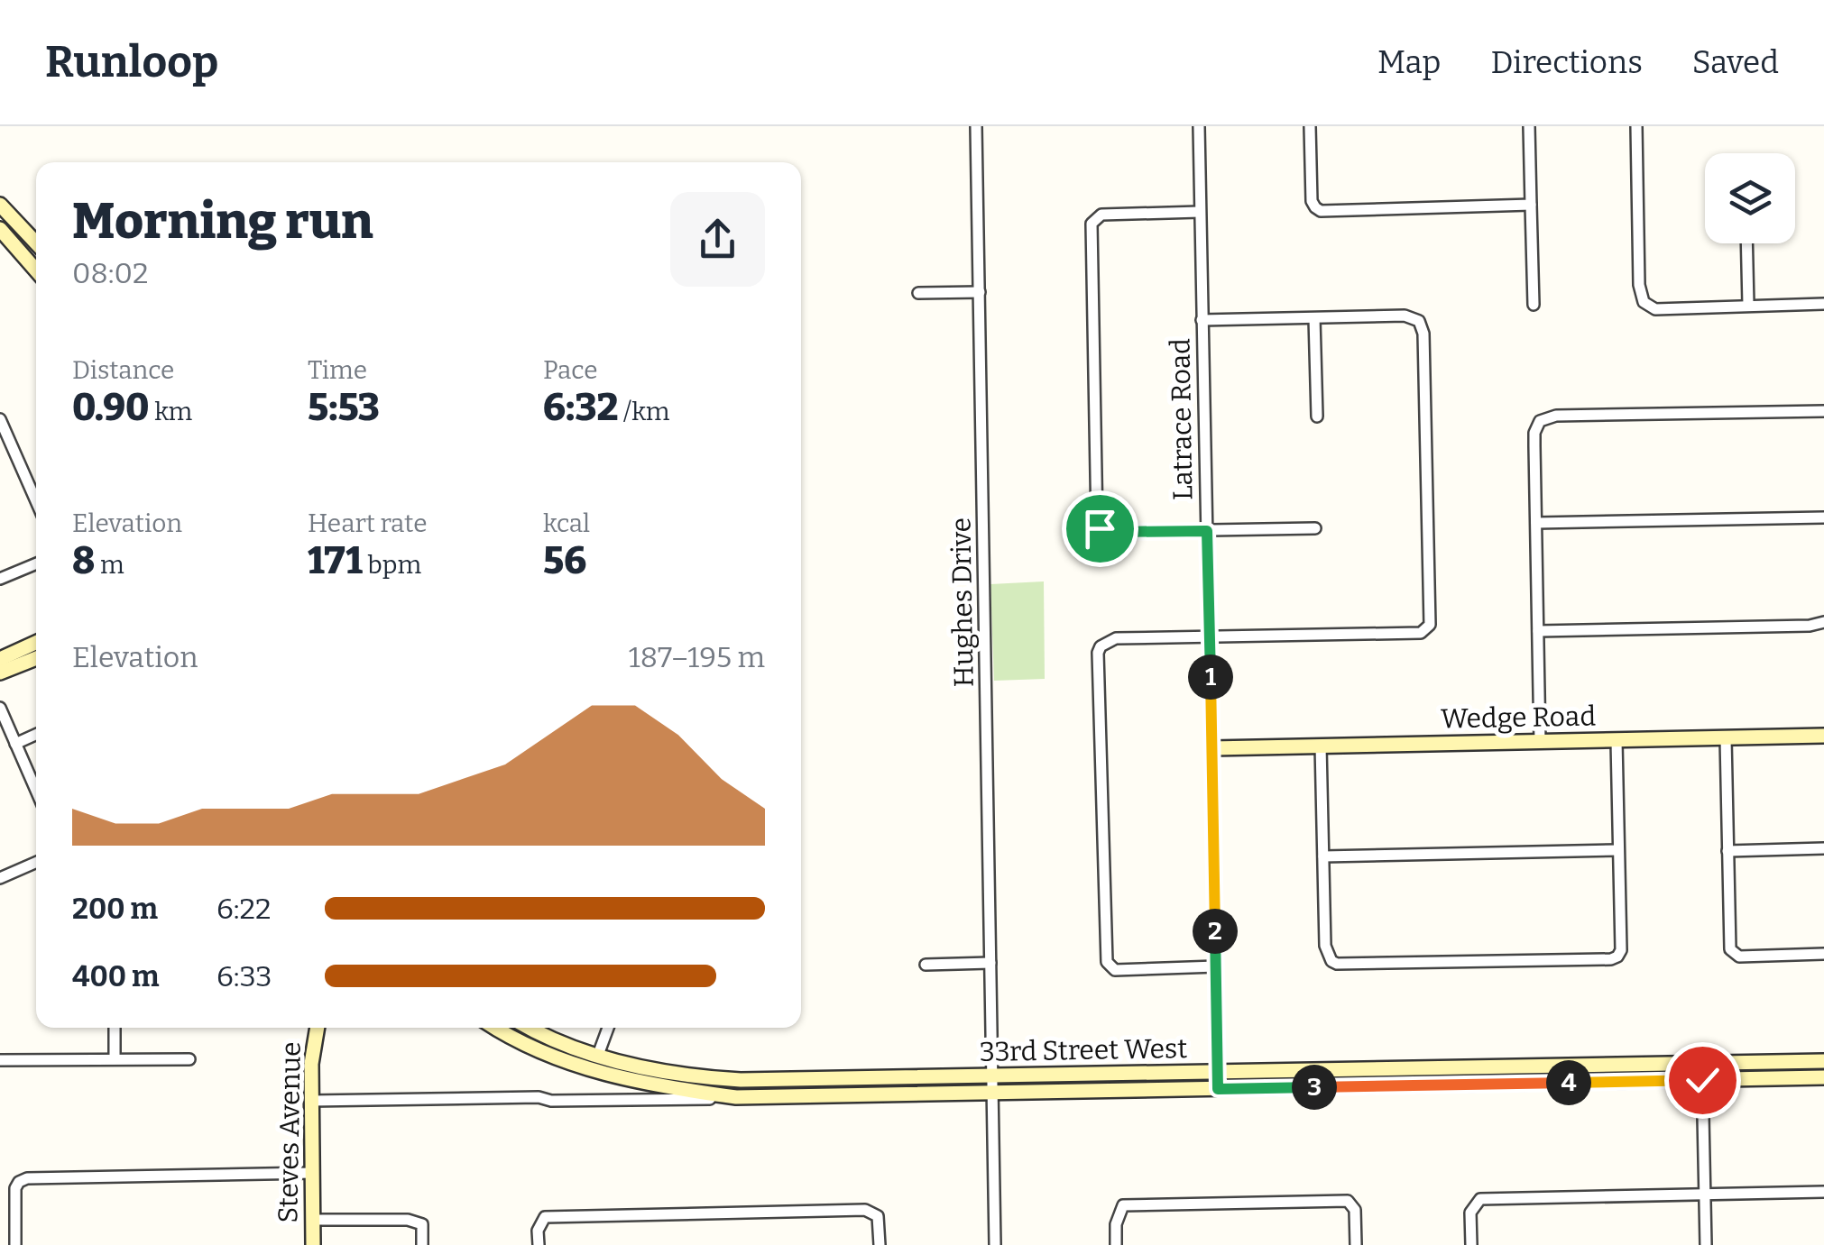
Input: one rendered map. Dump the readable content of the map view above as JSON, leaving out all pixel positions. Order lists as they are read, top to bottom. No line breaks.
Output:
{"streets":{"main road":["Wedge Road","33rd Street West","Steves Avenue"],"street":["Latrace Road","Hughes Drive"]},"crossings":[["Latrace Road","Wedge Road"],["Latrace Road","33rd Street West"],["Hughes Drive","33rd Street West"],["33rd Street West","Steves Avenue"]],"page":{"header":"Runloop","nav":["Map","Directions","Saved"],"heading":["Morning run","08:02"],"stats":[["Distance","0.90 km"],["Time","5:53"],["Pace","6:32 /km"],["Elevation","8 m"],["Heart rate","171 bpm"],["kcal","56"]],"chart":["Elevation","187–195 m"],"pins":["1","2","4","3"],"list":[{"name":"200 m","note":"6:22"},{"name":"400 m","note":"6:33"}]}}
